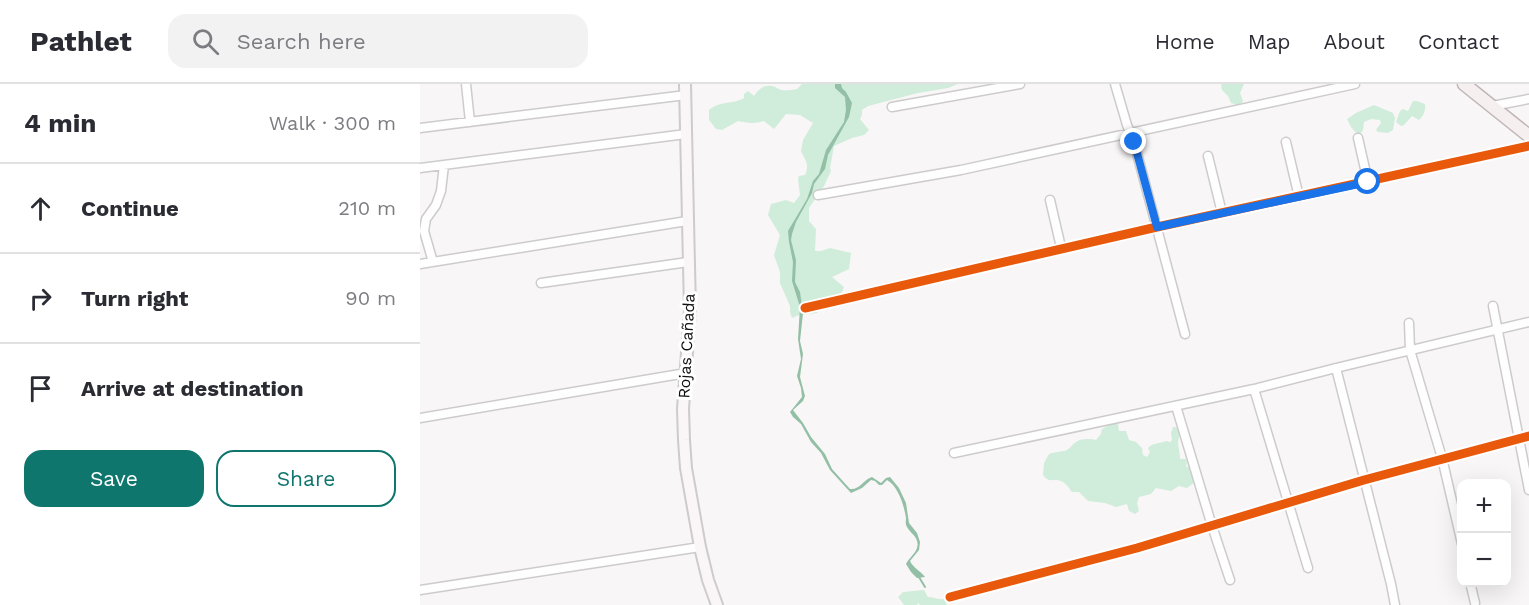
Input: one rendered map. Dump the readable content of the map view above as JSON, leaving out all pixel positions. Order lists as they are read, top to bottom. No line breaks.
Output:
{"streets":{"main road":["Rojas Cañada"]},"page":{"header":"Pathlet","search":"Search here","nav":["Home","Map","About","Contact"],"heading":["4 min","Walk · 300 m"],"list":[["Continue","210 m"],["Turn right","90 m"],"Arrive at destination"],"buttons":["Save","Share"],"map_buttons":["+","−"]}}
